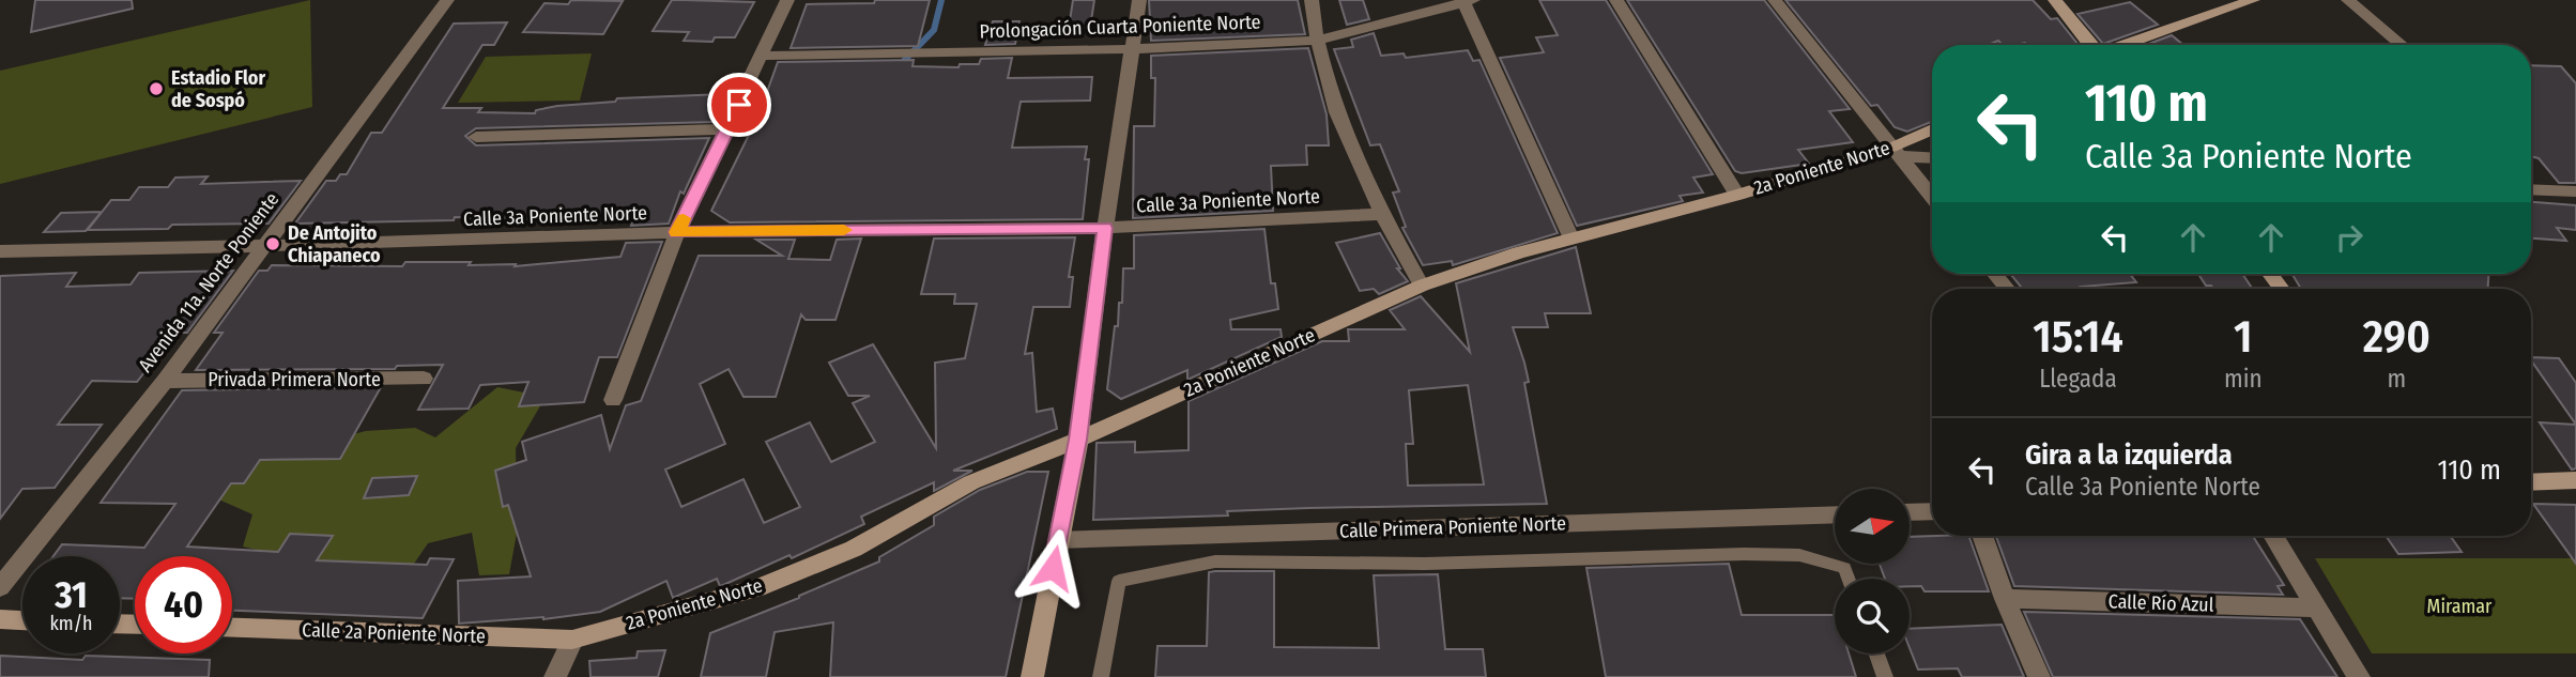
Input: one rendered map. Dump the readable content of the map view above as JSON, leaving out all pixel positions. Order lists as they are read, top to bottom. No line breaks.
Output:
{"streets":{"street":["Prolongación Cuarta Poniente Norte","2a Poniente Norte","Calle 3a Poniente Norte","Avenida 11a. Norte Poniente","Privada Primera Norte","Calle Primera Poniente Norte","Calle Río Azul","Calle 2a Poniente Norte"]},"crossings":[["2a Poniente Norte","Calle 2a Poniente Norte"],["Calle 3a Poniente Norte","Avenida 11a. Norte Poniente"],["Avenida 11a. Norte Poniente","Privada Primera Norte"]],"parks":["Miramar"],"places":["Estadio Flor de Sospó","De Antojito Chiapaneco"],"north":"right","page":{"turn":["110 m","Calle 3a Poniente Norte"],"eta":["15:14","Llegada","1","min","290","m"],"list":[{"name":"Gira a la izquierda","note":"Calle 3a Poniente Norte","value":"110 m"}],"speed":"31 km/h","limit":"40"}}
